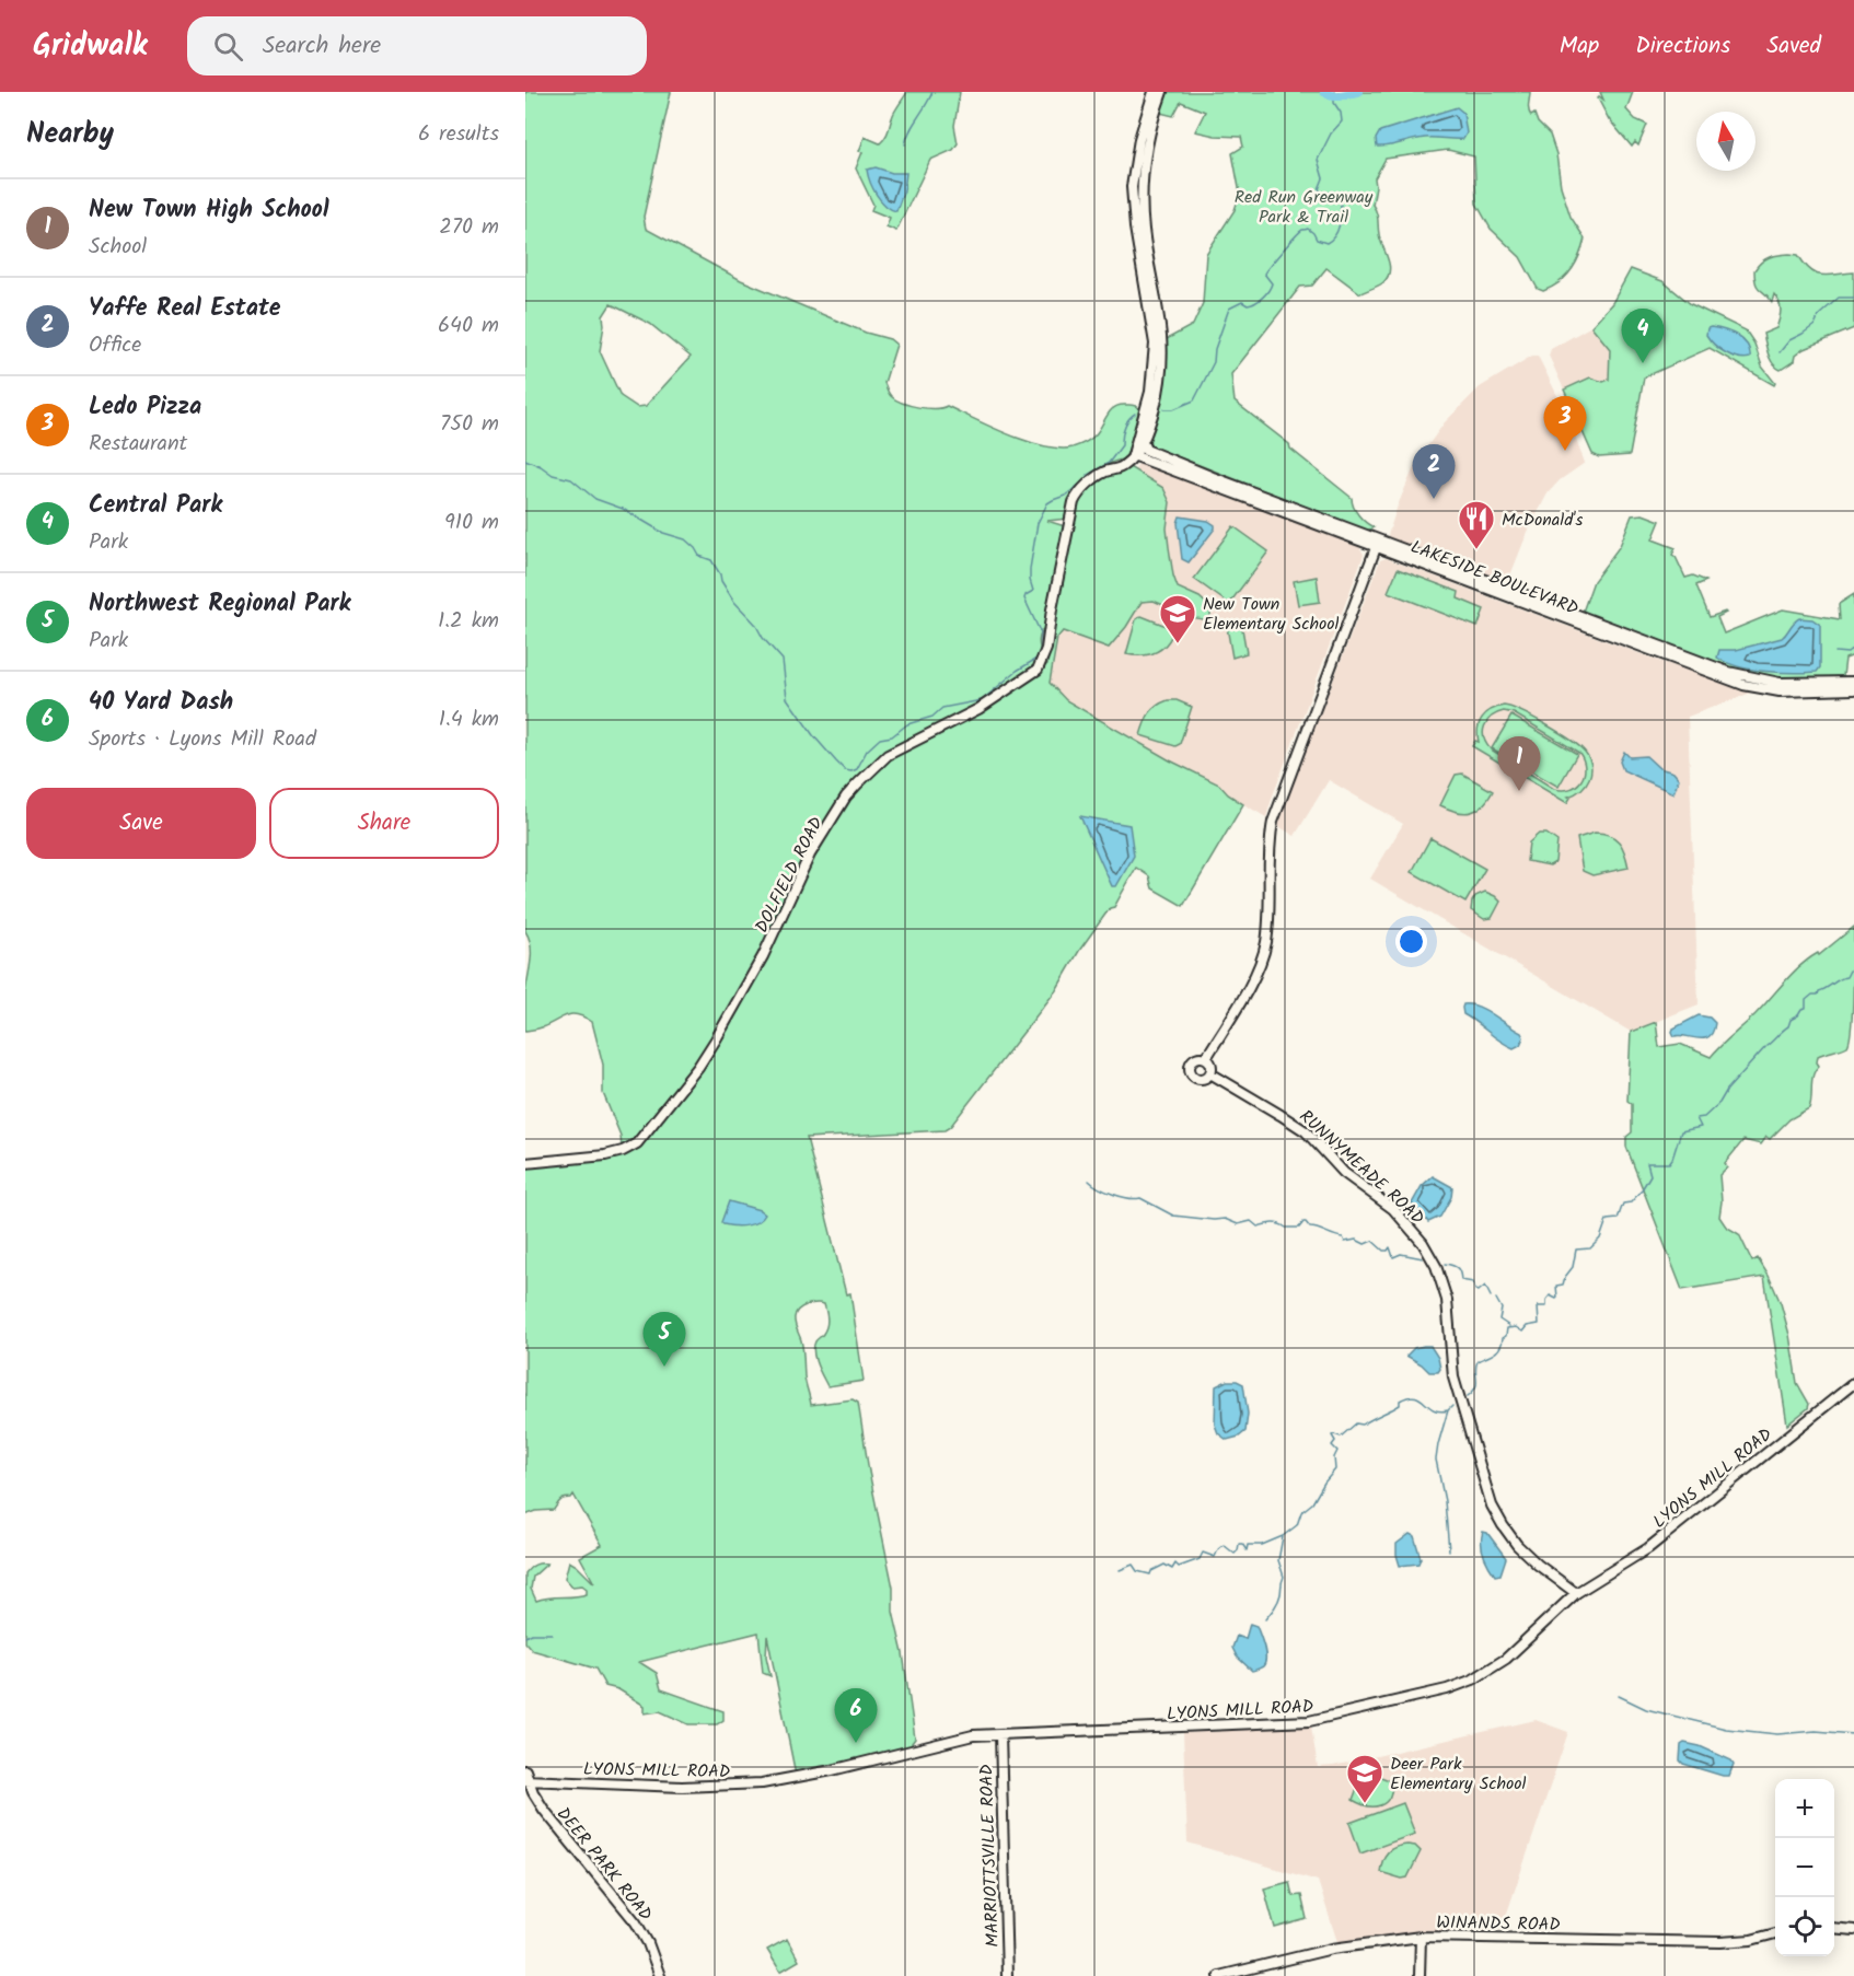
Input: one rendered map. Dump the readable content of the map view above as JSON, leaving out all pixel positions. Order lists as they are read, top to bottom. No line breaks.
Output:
{"streets":{"main road":["LAKESIDE BOULEVARD","DOLFIELD ROAD","RUNNYMEADE ROAD","LYONS MILL ROAD","MARRIOTTSVILLE ROAD","DEER PARK ROAD","WINANDS ROAD"]},"crossings":[["LAKESIDE BOULEVARD","DOLFIELD ROAD"],["RUNNYMEADE ROAD","LYONS MILL ROAD"],["LYONS MILL ROAD","MARRIOTTSVILLE ROAD"],["LYONS MILL ROAD","DEER PARK ROAD"]],"parks":["Red Run Greenway Park & Trail"],"places":{"restaurant":["McDonald's"],"school or university":["New Town Elementary School","Deer Park Elementary School"]},"north":"top","page":{"header":"Gridwalk","search":"Search here","nav":["Map","Directions","Saved"],"heading":["Nearby","6 results"],"list":[{"mark":"1","name":"New Town High School","note":"School","value":"270 m"},{"mark":"2","name":"Yaffe Real Estate","note":"Office","value":"640 m"},{"mark":"3","name":"Ledo Pizza","note":"Restaurant","value":"750 m"},{"mark":"4","name":"Central Park","note":"Park","value":"910 m"},{"mark":"5","name":"Northwest Regional Park","note":"Park","value":"1.2 km"},{"mark":"6","name":"40 Yard Dash","note":"Sports · Lyons Mill Road","value":"1.4 km"}],"pins":["4","3","2","1","5","6"],"buttons":["Save","Share"],"map_buttons":["+","−"]}}
